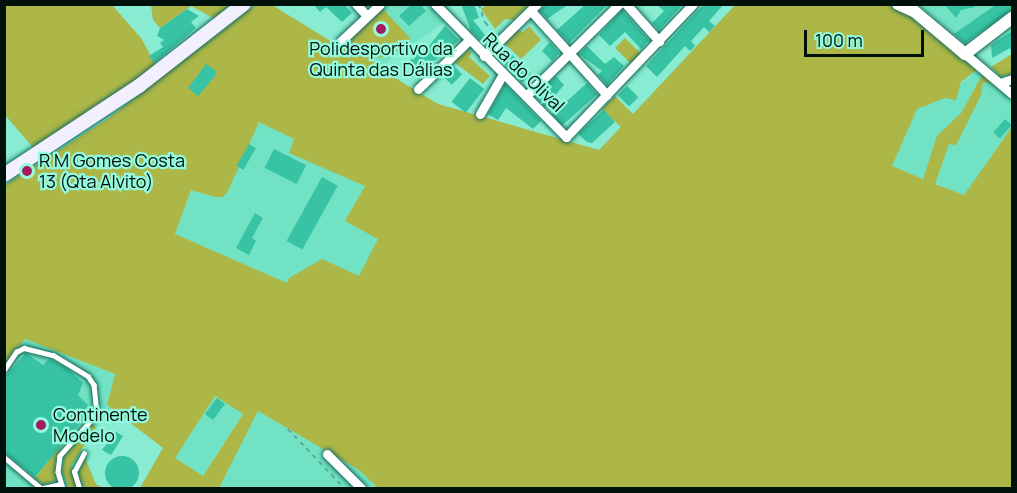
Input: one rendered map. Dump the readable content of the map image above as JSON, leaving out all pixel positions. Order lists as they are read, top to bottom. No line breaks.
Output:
{"streets":{"street":["Rua do Olival"]},"places":["Polidesportivo da Quinta das Dálias","R M Gomes Costa 13 (Qta Alvito)","Continente Modelo"],"scale_bar":"100 m"}
